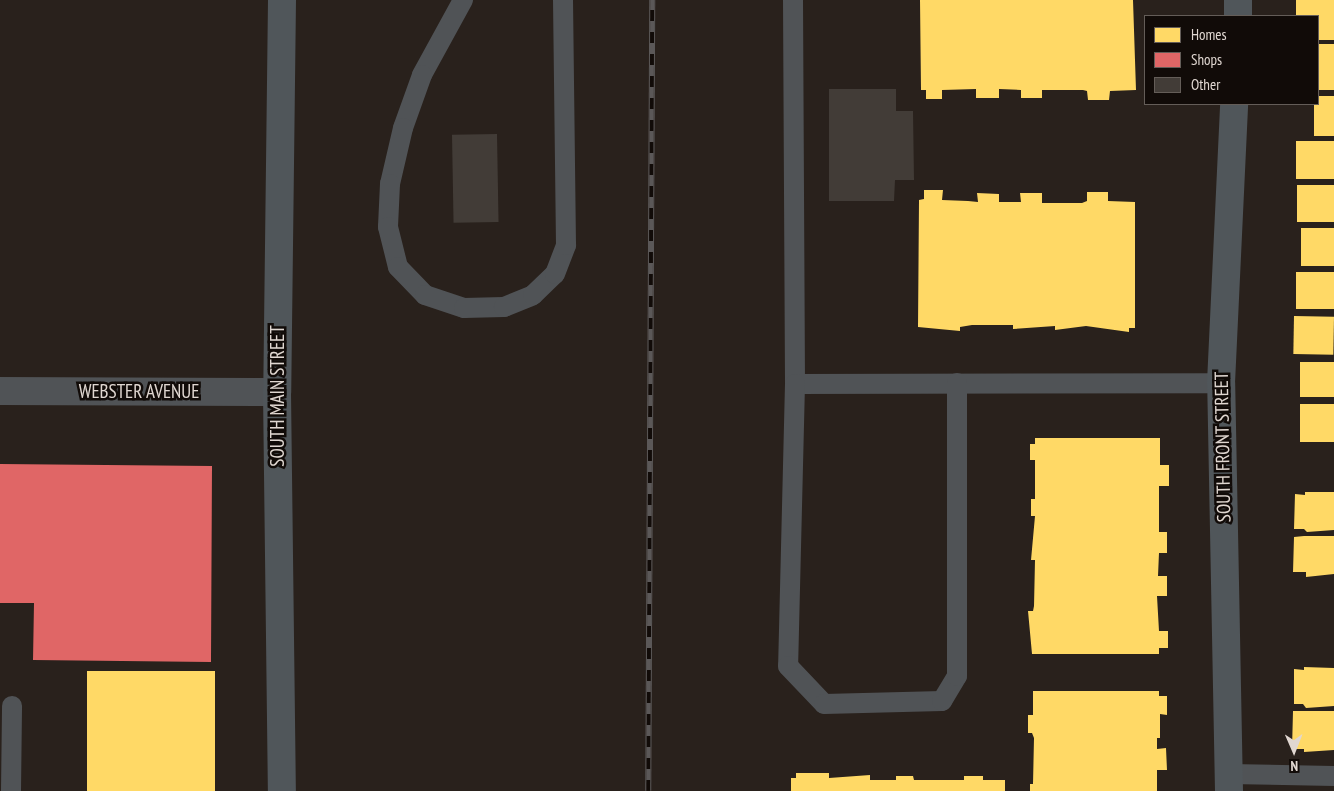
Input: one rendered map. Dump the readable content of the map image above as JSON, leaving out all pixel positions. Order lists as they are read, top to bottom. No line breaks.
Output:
{"streets":{"main road":["SOUTH MAIN STREET","SOUTH FRONT STREET"],"street":["WEBSTER AVENUE"]},"crossings":[["WEBSTER AVENUE","SOUTH MAIN STREET"]],"legend":["Homes","Shops","Other"],"north":"bottom"}
